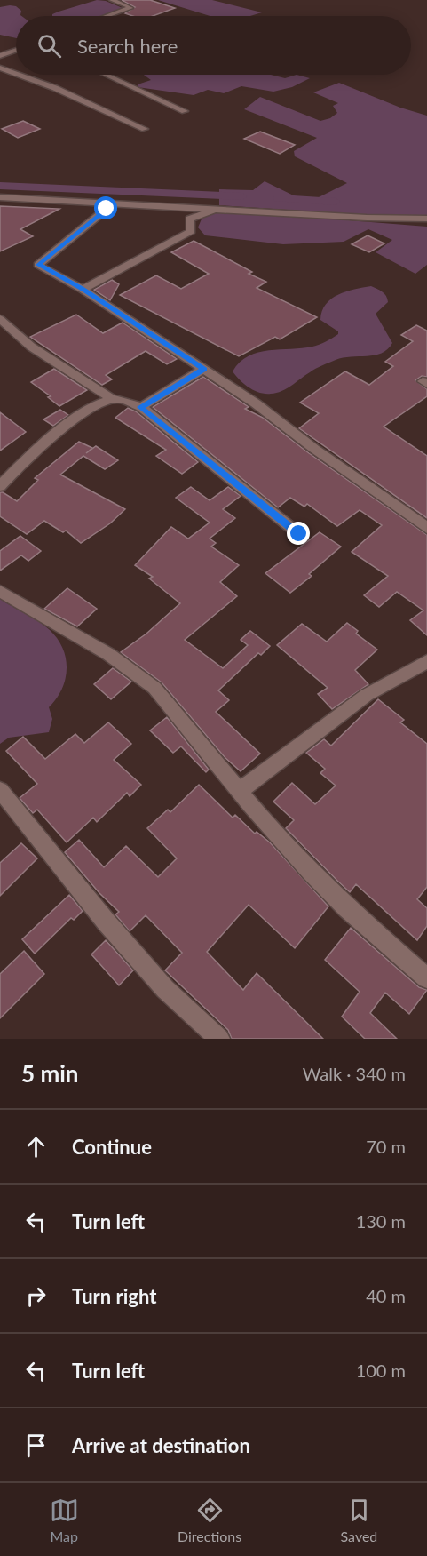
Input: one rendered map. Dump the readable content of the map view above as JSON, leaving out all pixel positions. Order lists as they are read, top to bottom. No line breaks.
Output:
{"page":{"search":"Search here","heading":["5 min","Walk · 340 m"],"list":[["Continue","70 m"],["Turn left","130 m"],["Turn right","40 m"],["Turn left","100 m"],"Arrive at destination"],"nav":["Map","Directions","Saved"]}}
